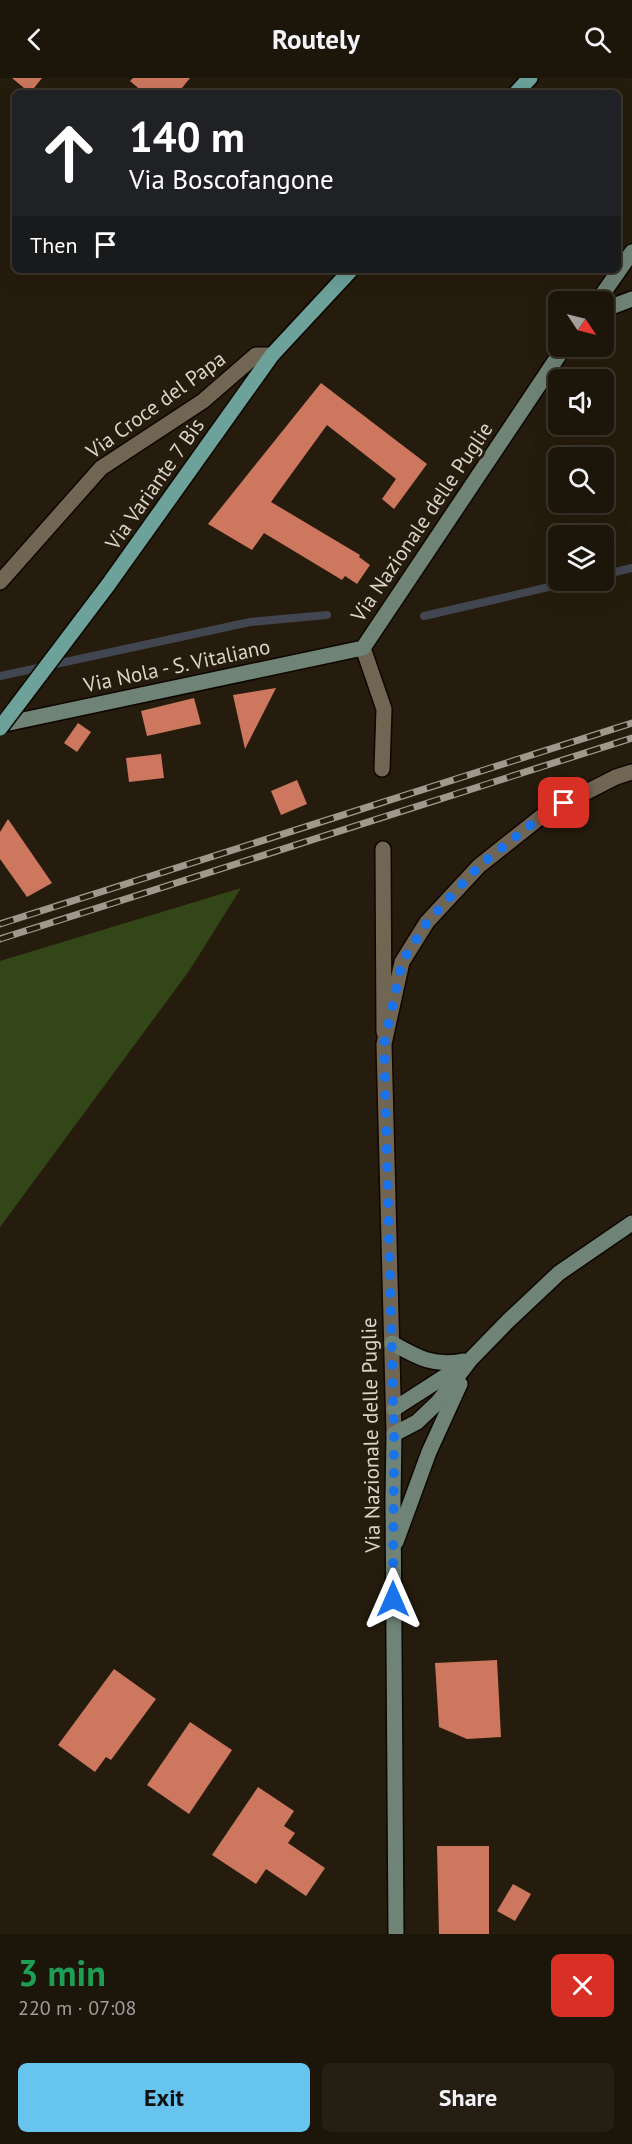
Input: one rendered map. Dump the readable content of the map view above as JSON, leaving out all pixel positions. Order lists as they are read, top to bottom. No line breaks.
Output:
{"streets":{"main road":["Via Variante 7 Bis","Via Nazionale delle Puglie","Via Nola - S. Vitaliano"],"street":["Via Croce del Papa"]},"crossings":[["Via Croce del Papa","Via Variante 7 Bis"],["Via Variante 7 Bis","Via Nola - S. Vitaliano"],["Via Nazionale delle Puglie","Via Nola - S. Vitaliano"]],"north":"bottom right","page":{"header":"Routely","turn":["140 m","Via Boscofangone"],"then":"Then","heading":["3 min","220 m · 07:08"],"buttons":["Exit","Share"]}}
